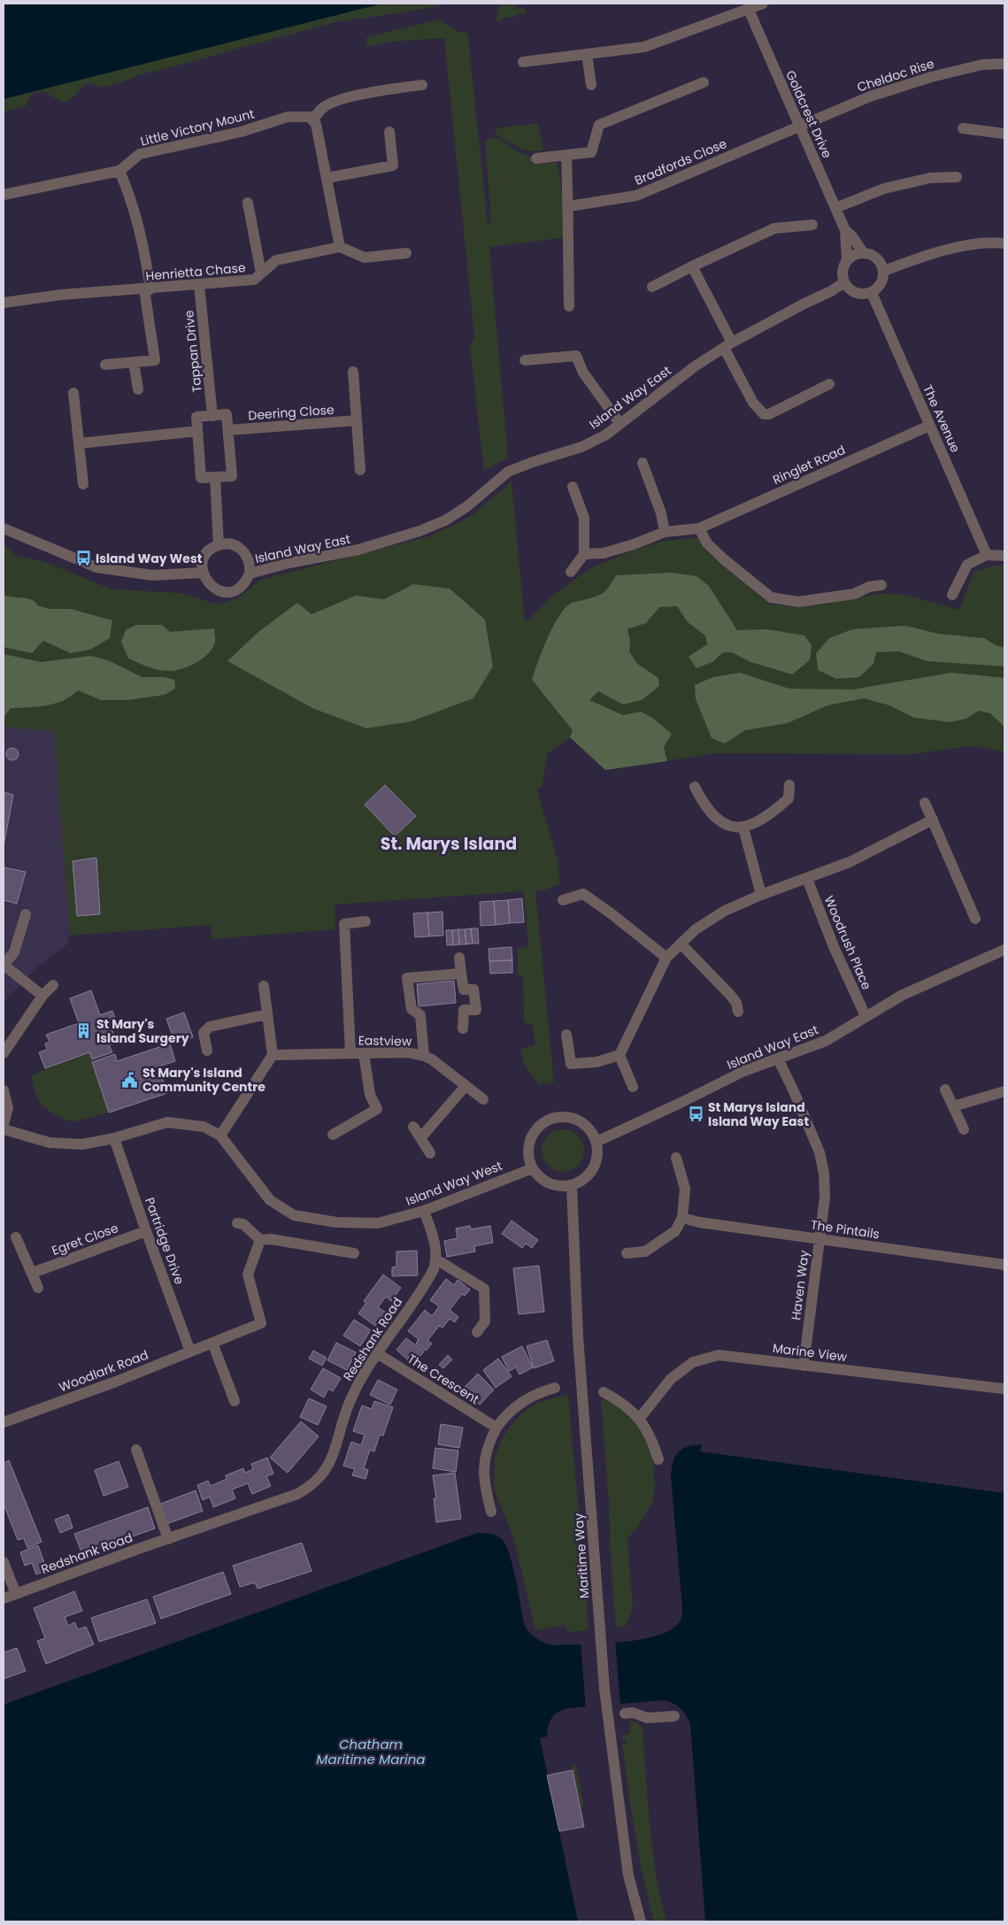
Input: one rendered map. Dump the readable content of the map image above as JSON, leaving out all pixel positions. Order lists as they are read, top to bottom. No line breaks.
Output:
{"streets":{"street":["Cheldoc Rise","Goldcrest Drive","Little Victory Mount","Bradfords Close","Henrietta Chase","Tappan Drive","Island Way East","Deering Close","The Avenue","Ringlet Road","Woodrush Place","Eastview","Island Way West","The Pintails","Egret Close","Partridge Drive","Haven Way","Redshank Road","Marine View","Woodlark Road","The Crescent","Maritime Way"]},"crossings":[["Cheldoc Rise","Goldcrest Drive"],["Cheldoc Rise","Bradfords Close"],["Goldcrest Drive","Bradfords Close"],["Goldcrest Drive","Island Way East"],["Goldcrest Drive","The Avenue"],["Henrietta Chase","Tappan Drive"],["Island Way East","The Avenue"],["Island Way East","Woodrush Place"],["Island Way East","Island Way West"],["Island Way East","Haven Way"],["Island Way East","Maritime Way"],["The Avenue","Ringlet Road"],["Island Way West","Partridge Drive"],["Island Way West","Redshank Road"],["Island Way West","Maritime Way"],["The Pintails","Haven Way"],["Egret Close","Partridge Drive"],["Partridge Drive","Woodlark Road"],["Haven Way","Marine View"],["Redshank Road","The Crescent"]],"districts":["St. Marys Island"],"water":["Chatham Maritime Marina"],"places":{"bus stop":["Island Way West","St Marys Island Island Way East"],"building":["St Mary's Island Surgery"],"public building":["St Mary's Island Community Centre"]}}
